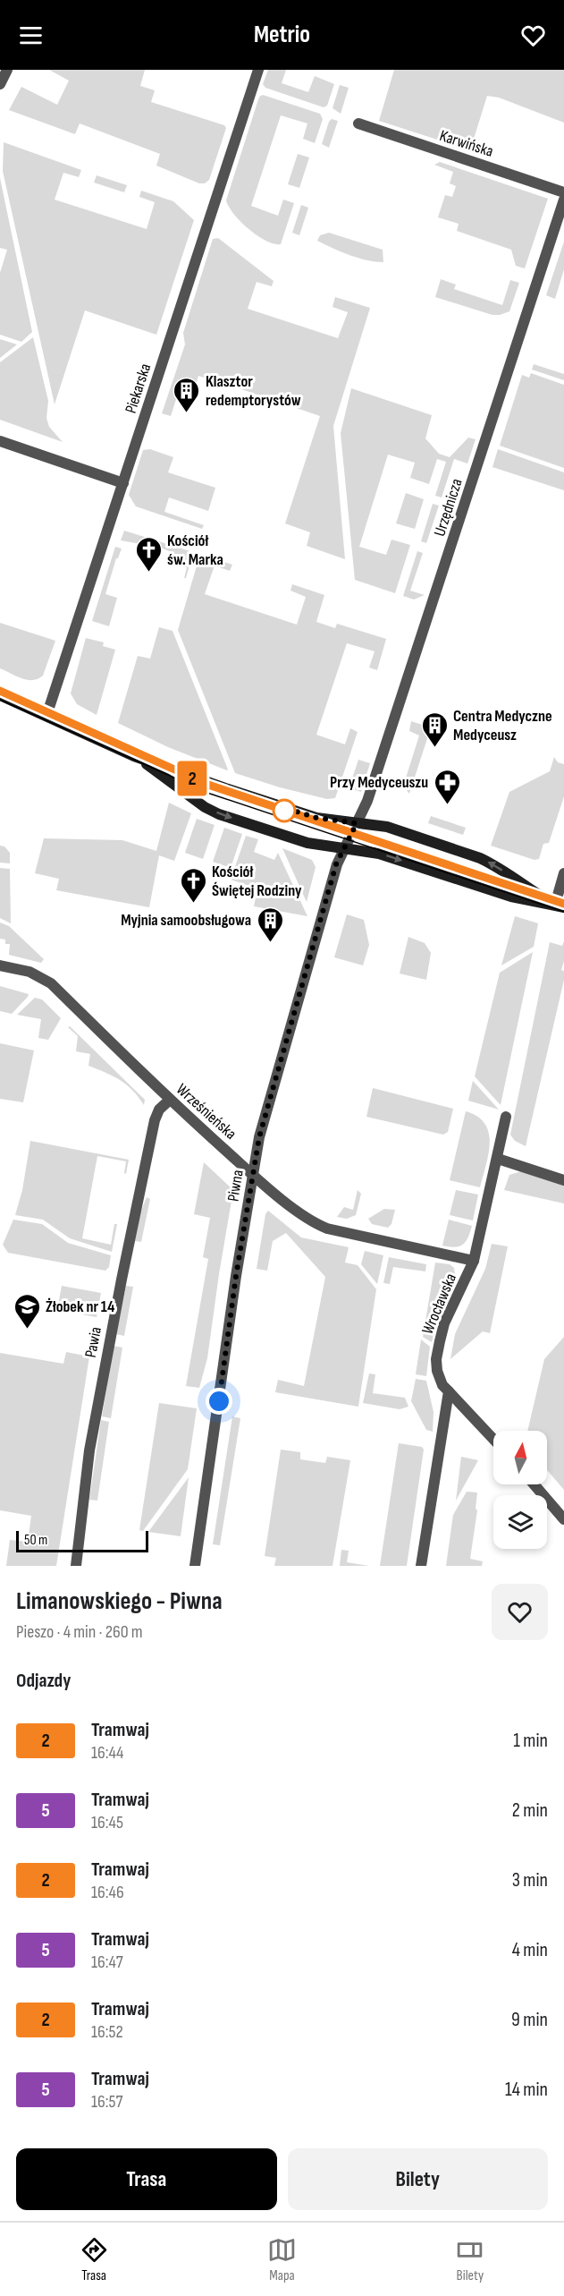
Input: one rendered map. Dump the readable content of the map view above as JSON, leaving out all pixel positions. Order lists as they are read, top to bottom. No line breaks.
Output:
{"streets":{"street":["Karwińska","Piekarska","Urzędnicza","Wrześnieńska","Piwna","Wrocławska","Pawia"]},"crossings":[["Urzędnicza","Piwna"],["Wrześnieńska","Piwna"],["Wrześnieńska","Wrocławska"],["Wrześnieńska","Pawia"]],"places":{"building":["Klasztor redemptorystów","Centra Medyczne Medyceusz","Myjnia samoobsługowa"],"church":["Kościół św. Marka","Kościół Świętej Rodziny"],"pharmacy":["Przy Medyceuszu"],"school or university":["Żłobek nr 14"]},"lines":["tram line 2"],"scale_bar":"50 m","north":"top","page":{"header":"Metrio","on_map":"2","scale":"50 m","heading":[["Limanowskiego - Piwna","Pieszo · 4 min · 260 m"],"Odjazdy"],"list":[{"mark":"2","name":"Tramwaj","note":"16:44","value":"1 min"},{"mark":"5","name":"Tramwaj","note":"16:45","value":"2 min"},{"mark":"2","name":"Tramwaj","note":"16:46","value":"3 min"},{"mark":"5","name":"Tramwaj","note":"16:47","value":"4 min"},{"mark":"2","name":"Tramwaj","note":"16:52","value":"9 min"},{"mark":"5","name":"Tramwaj","note":"16:57","value":"14 min"}],"buttons":["Trasa","Bilety"],"tabs":["Trasa","Mapa","Bilety"]}}
